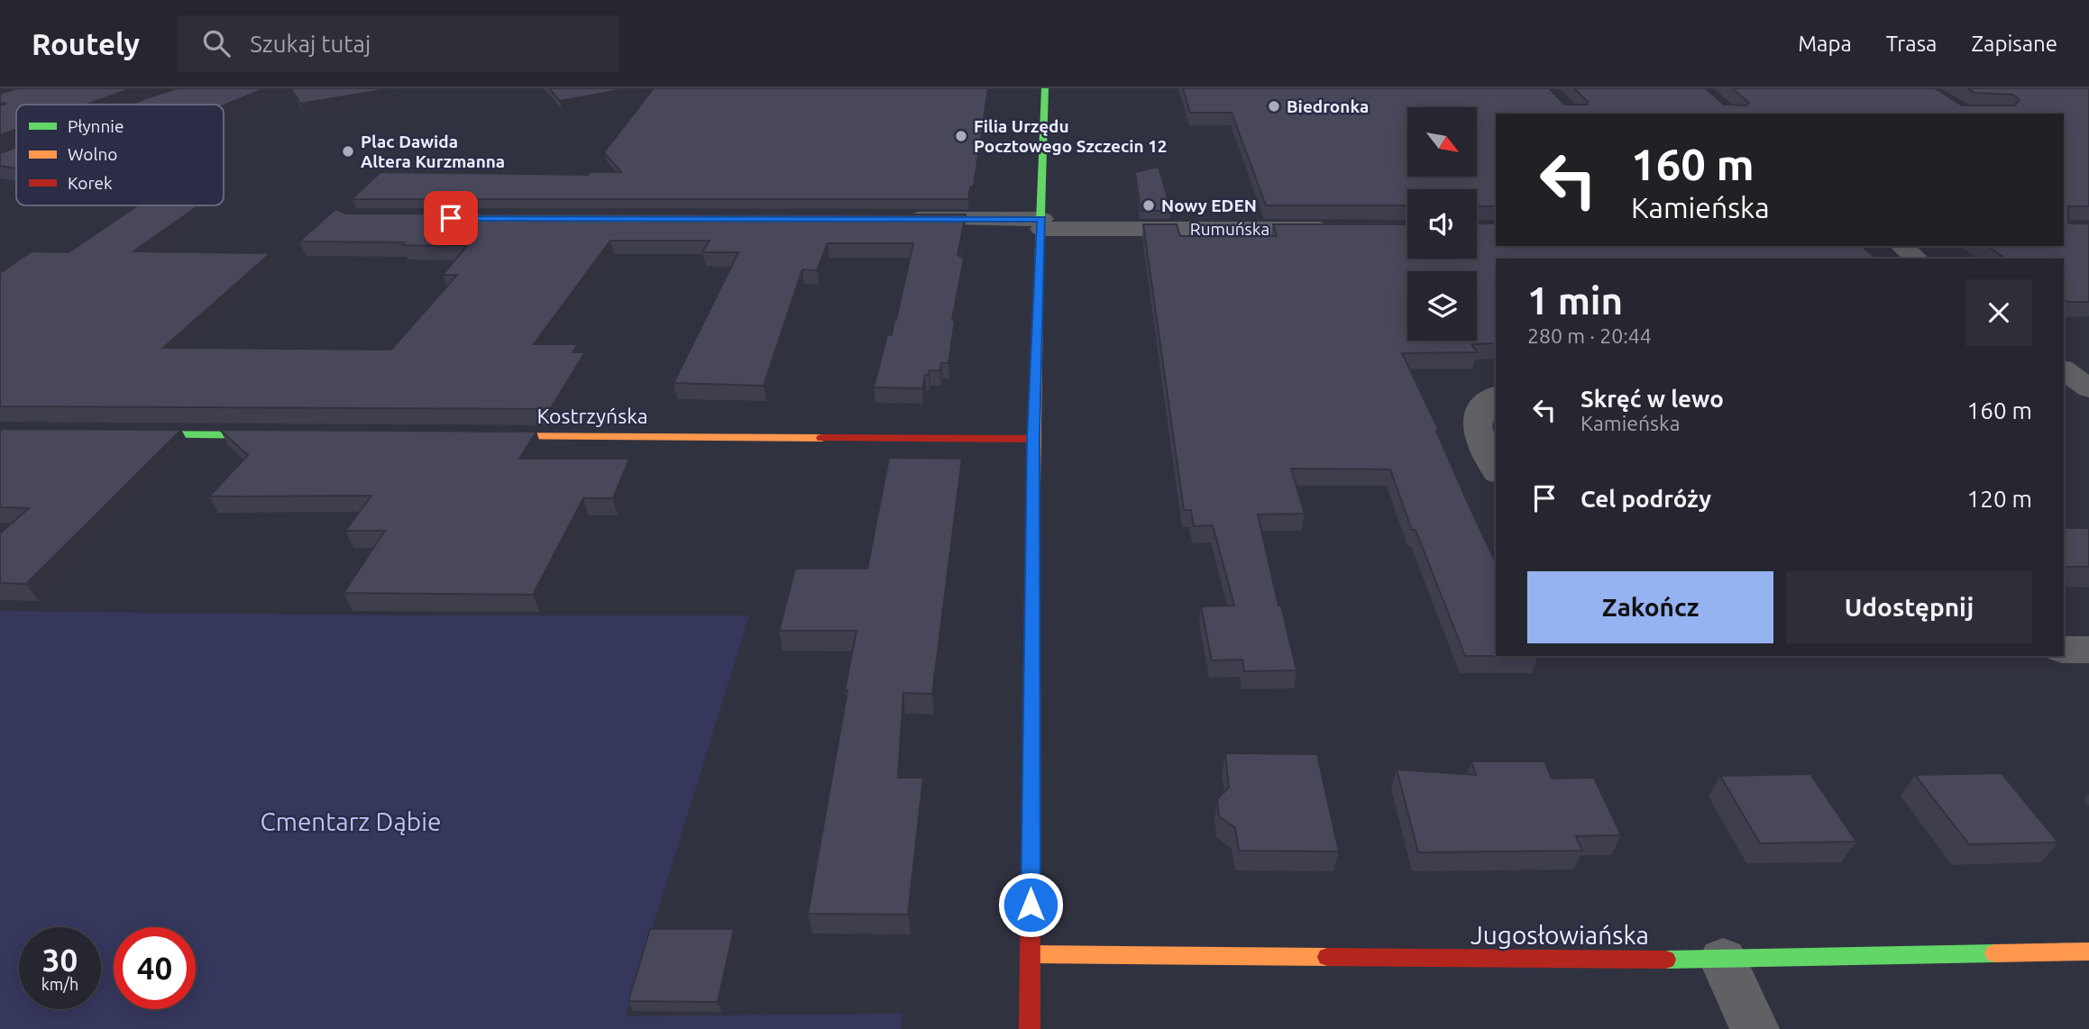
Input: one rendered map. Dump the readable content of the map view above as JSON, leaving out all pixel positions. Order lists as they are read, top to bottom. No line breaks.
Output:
{"streets":{"street":["Rumuńska","Kostrzyńska","Jugosłowiańska"]},"parks":["Cmentarz Dąbie"],"places":["Biedronka","Filia Urzędu Pocztowego Szczecin 12","Plac Dawida Altera Kurzmanna","Nowy EDEN"],"legend":["Płynnie","Wolno","Korek"],"north":"bottom right","page":{"header":"Routely","search":"Szukaj tutaj","nav":["Mapa","Trasa","Zapisane"],"turn":["160 m","Kamieńska"],"heading":["1 min","280 m · 20:44"],"list":[{"name":"Skręć w lewo","note":"Kamieńska","value":"160 m"},{"name":"Cel podróży","value":"120 m"}],"buttons":["Zakończ","Udostępnij"],"speed":"30 km/h","limit":"40"}}
